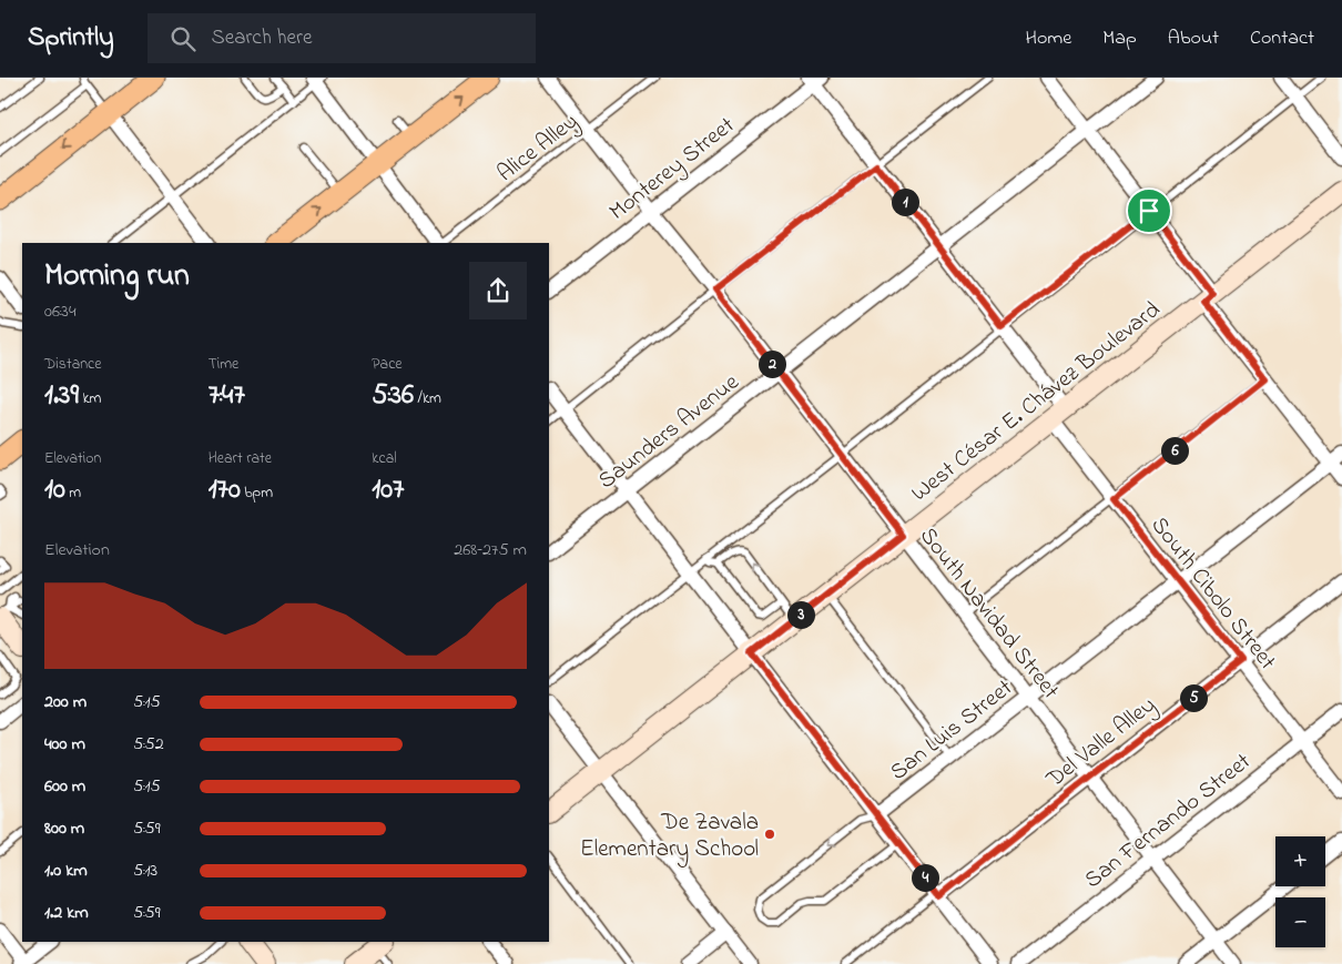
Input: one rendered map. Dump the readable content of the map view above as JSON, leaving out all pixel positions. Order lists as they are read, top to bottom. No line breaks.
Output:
{"streets":{"street":["Monterey Street","West César E. Chávez Boulevard","Saunders Avenue","South Cibolo Street","South Navidad Street","San Luis Street","Del Valle Alley","San Fernando Street"],"lane":["Alice Alley"]},"crossings":[["Alice Alley","South Navidad Street"],["Monterey Street","South Cibolo Street"],["Monterey Street","South Navidad Street"],["West César E. Chávez Boulevard","South Cibolo Street"],["West César E. Chávez Boulevard","South Navidad Street"],["Saunders Avenue","South Cibolo Street"],["Saunders Avenue","South Navidad Street"],["South Cibolo Street","San Luis Street"],["South Cibolo Street","Del Valle Alley"],["South Cibolo Street","San Fernando Street"],["South Navidad Street","San Luis Street"],["South Navidad Street","Del Valle Alley"],["South Navidad Street","San Fernando Street"]],"places":["De Zavala Elementary School"],"page":{"header":"Sprintly","search":"Search here","nav":["Home","Map","About","Contact"],"pins":["1","2","6","3","5","4"],"heading":["Morning run","06:34"],"stats":[["Distance","1.39 km"],["Time","7:47"],["Pace","5:36 /km"],["Elevation","10 m"],["Heart rate","170 bpm"],["kcal","107"]],"chart":["Elevation","268–275 m"],"list":[{"name":"200 m","note":"5:15"},{"name":"400 m","note":"5:52"},{"name":"600 m","note":"5:15"},{"name":"800 m","note":"5:59"},{"name":"1.0 km","note":"5:13"},{"name":"1.2 km","note":"5:59"}],"map_buttons":["+","−"]}}
